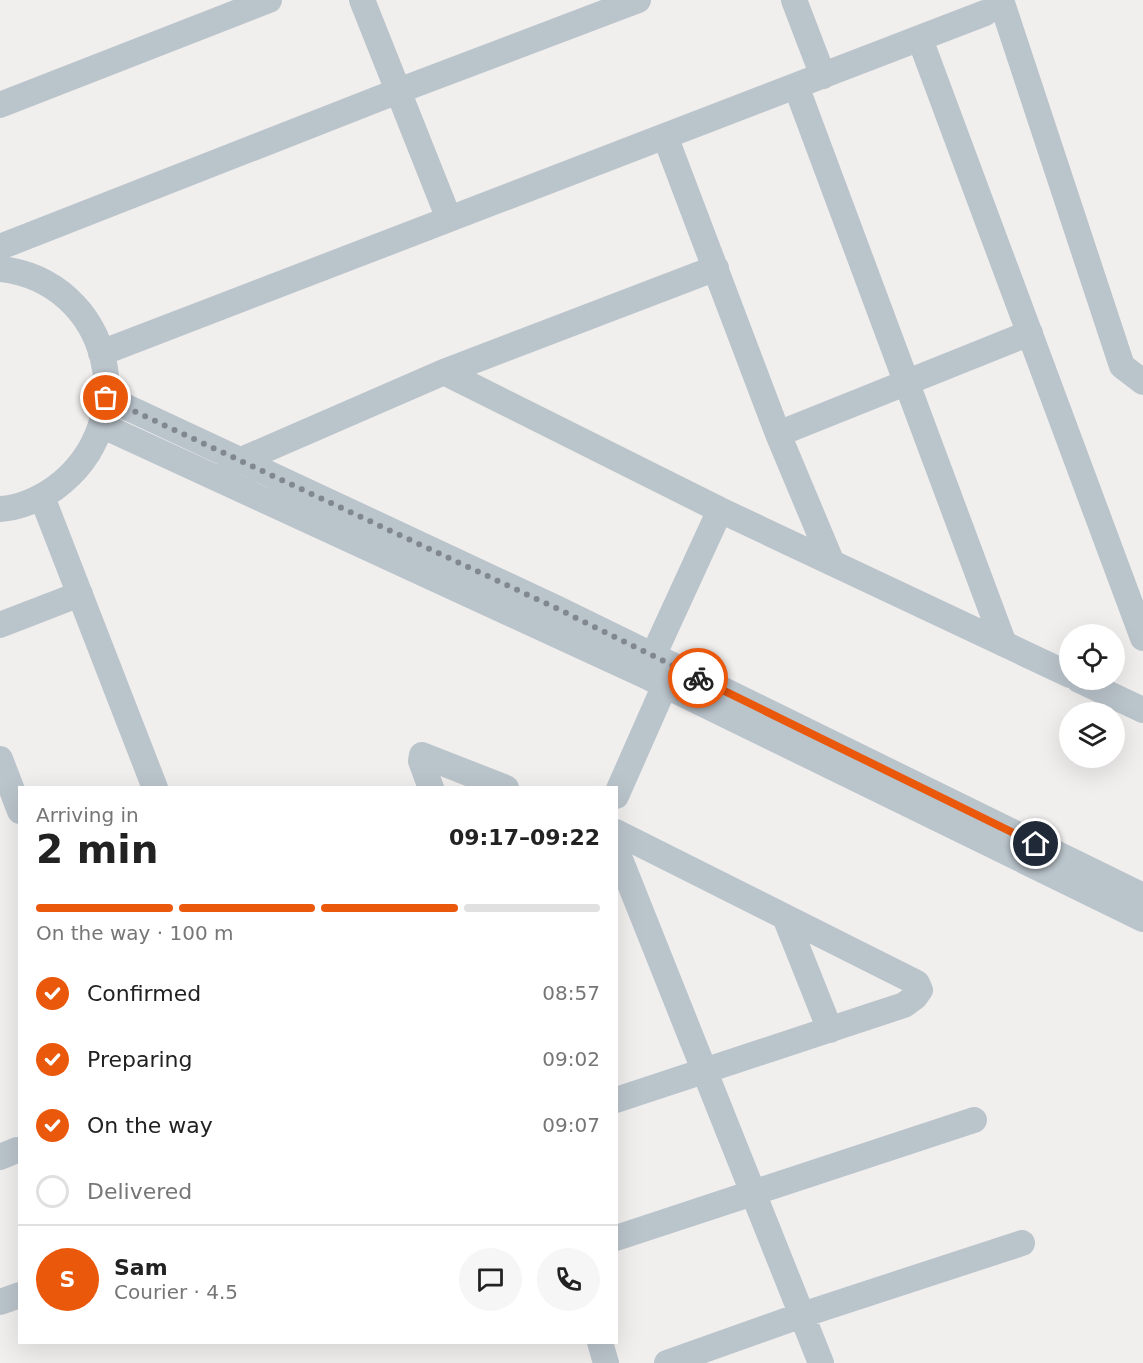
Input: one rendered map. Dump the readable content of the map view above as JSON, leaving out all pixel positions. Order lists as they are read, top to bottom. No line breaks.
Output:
{"page":{"heading":["2 min","Arriving in","09:17–09:22"],"panel":["Sam","Courier · 4.5"],"bar":"On the way · 100 m","list":[["Confirmed","08:57"],["Preparing","09:02"],["On the way","09:07"],"Delivered"],"round":"S"}}
